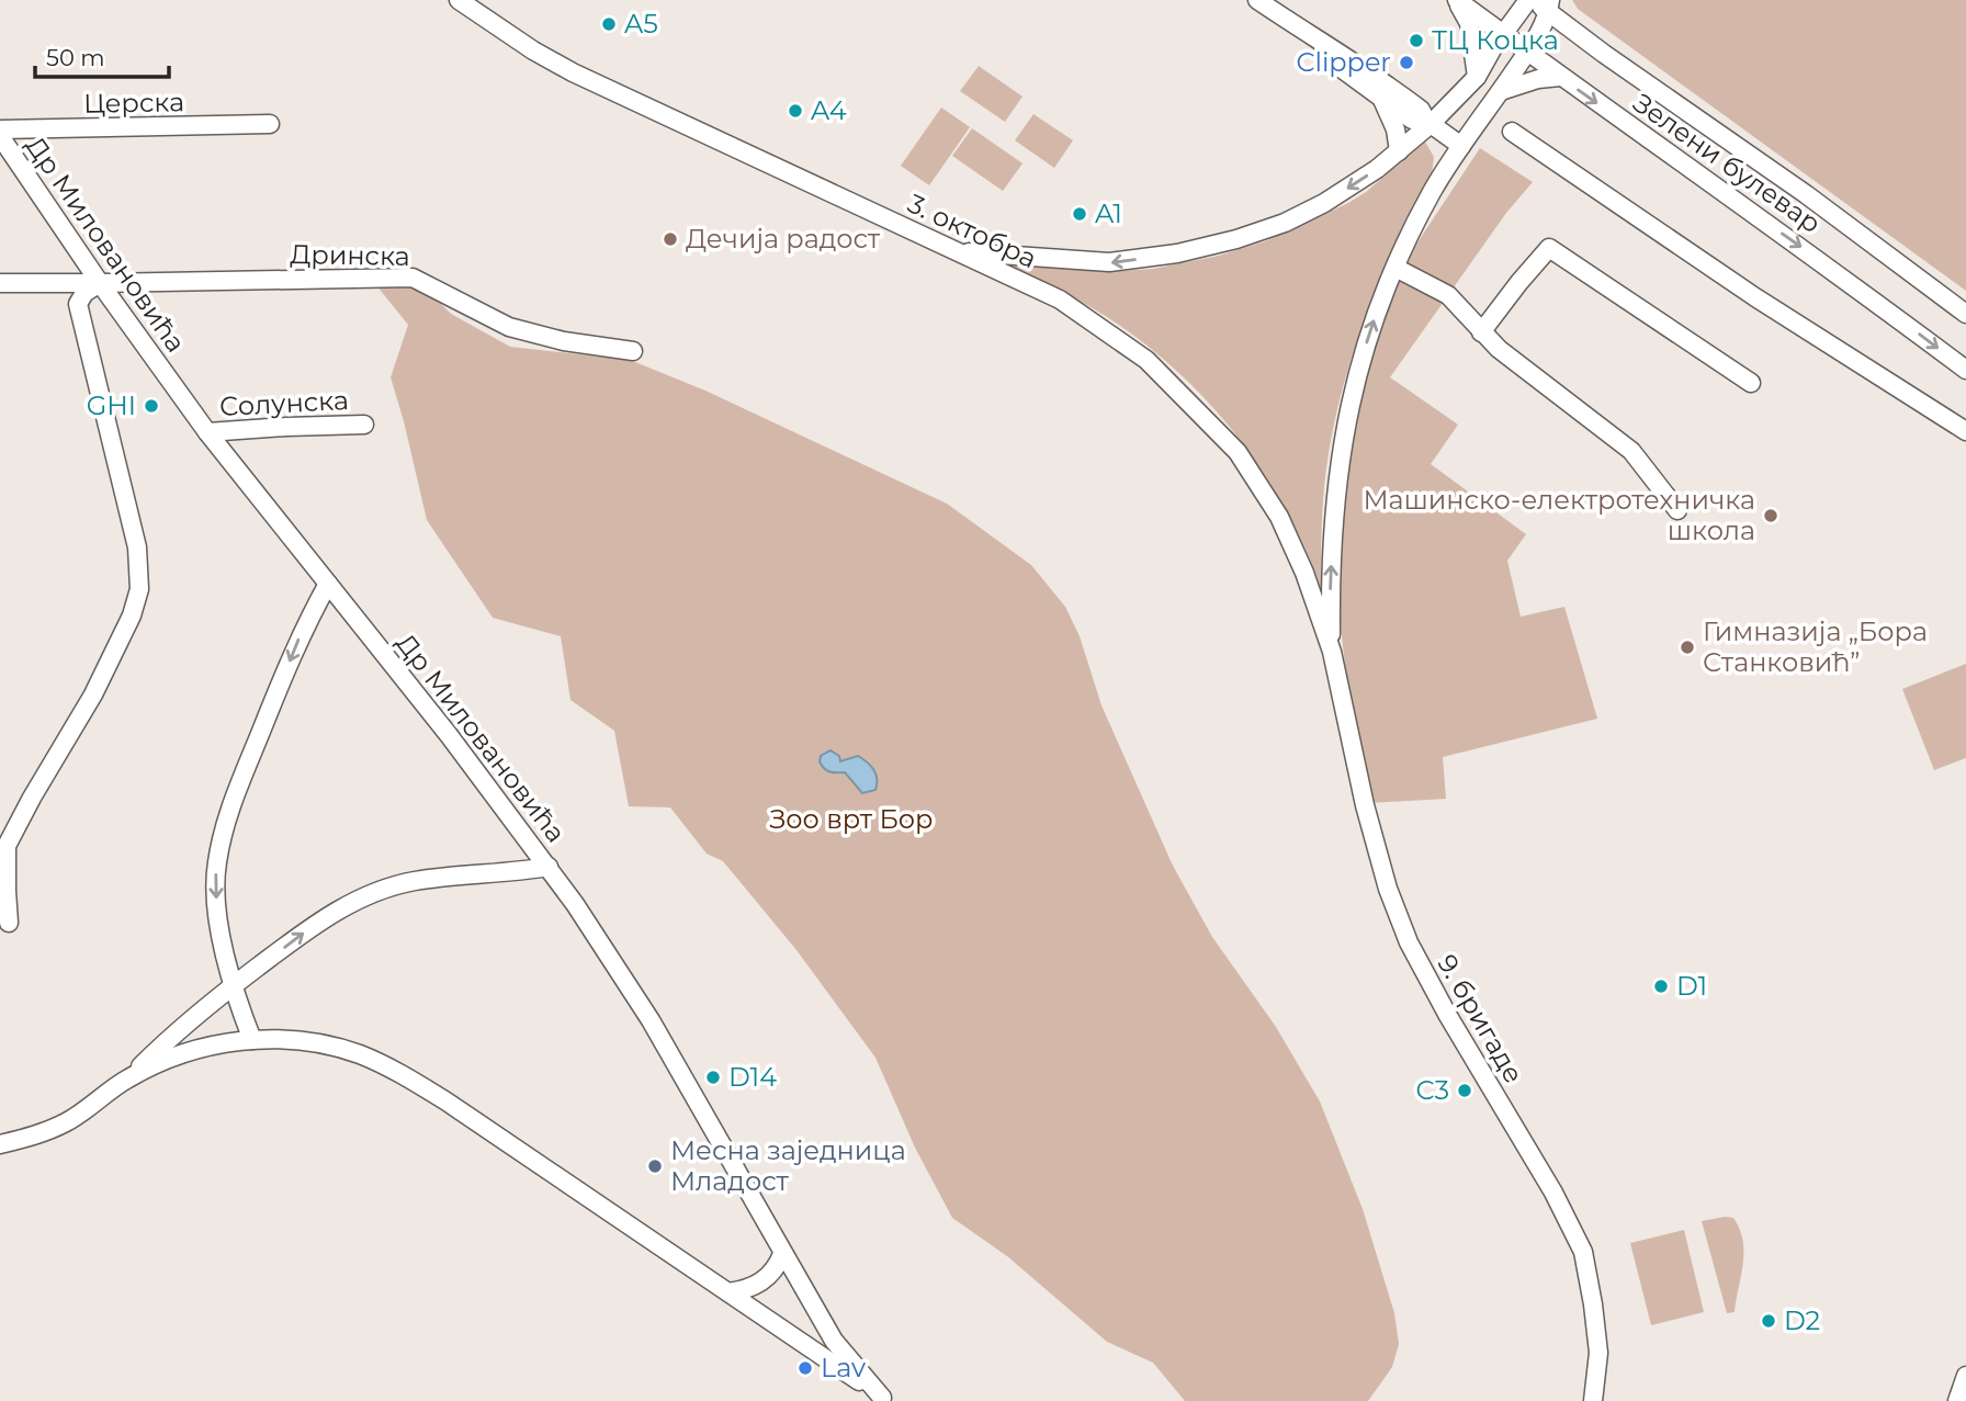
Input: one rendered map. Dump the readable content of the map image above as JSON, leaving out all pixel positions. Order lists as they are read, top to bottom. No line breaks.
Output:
{"streets":{"street":["Церска","Зелени булевар","3. октобра","Др Миловановића","Дринска","Солунска","9. бригаде"]},"crossings":[["3. октобра","9. бригаде"],["Др Миловановића","Дринска"],["Др Миловановића","Солунска"]],"parks":["Зоо врт Бор"],"places":["A5","ТЦ Коцка","Clipper","A4","A1","Дечија радост","GHI","Машинско-електротехничка школа","Гимназија „Бора Станковић”","D1","D14","C3","Месна заједница Младост","D2","Lav"],"scale_bar":"50 m"}
